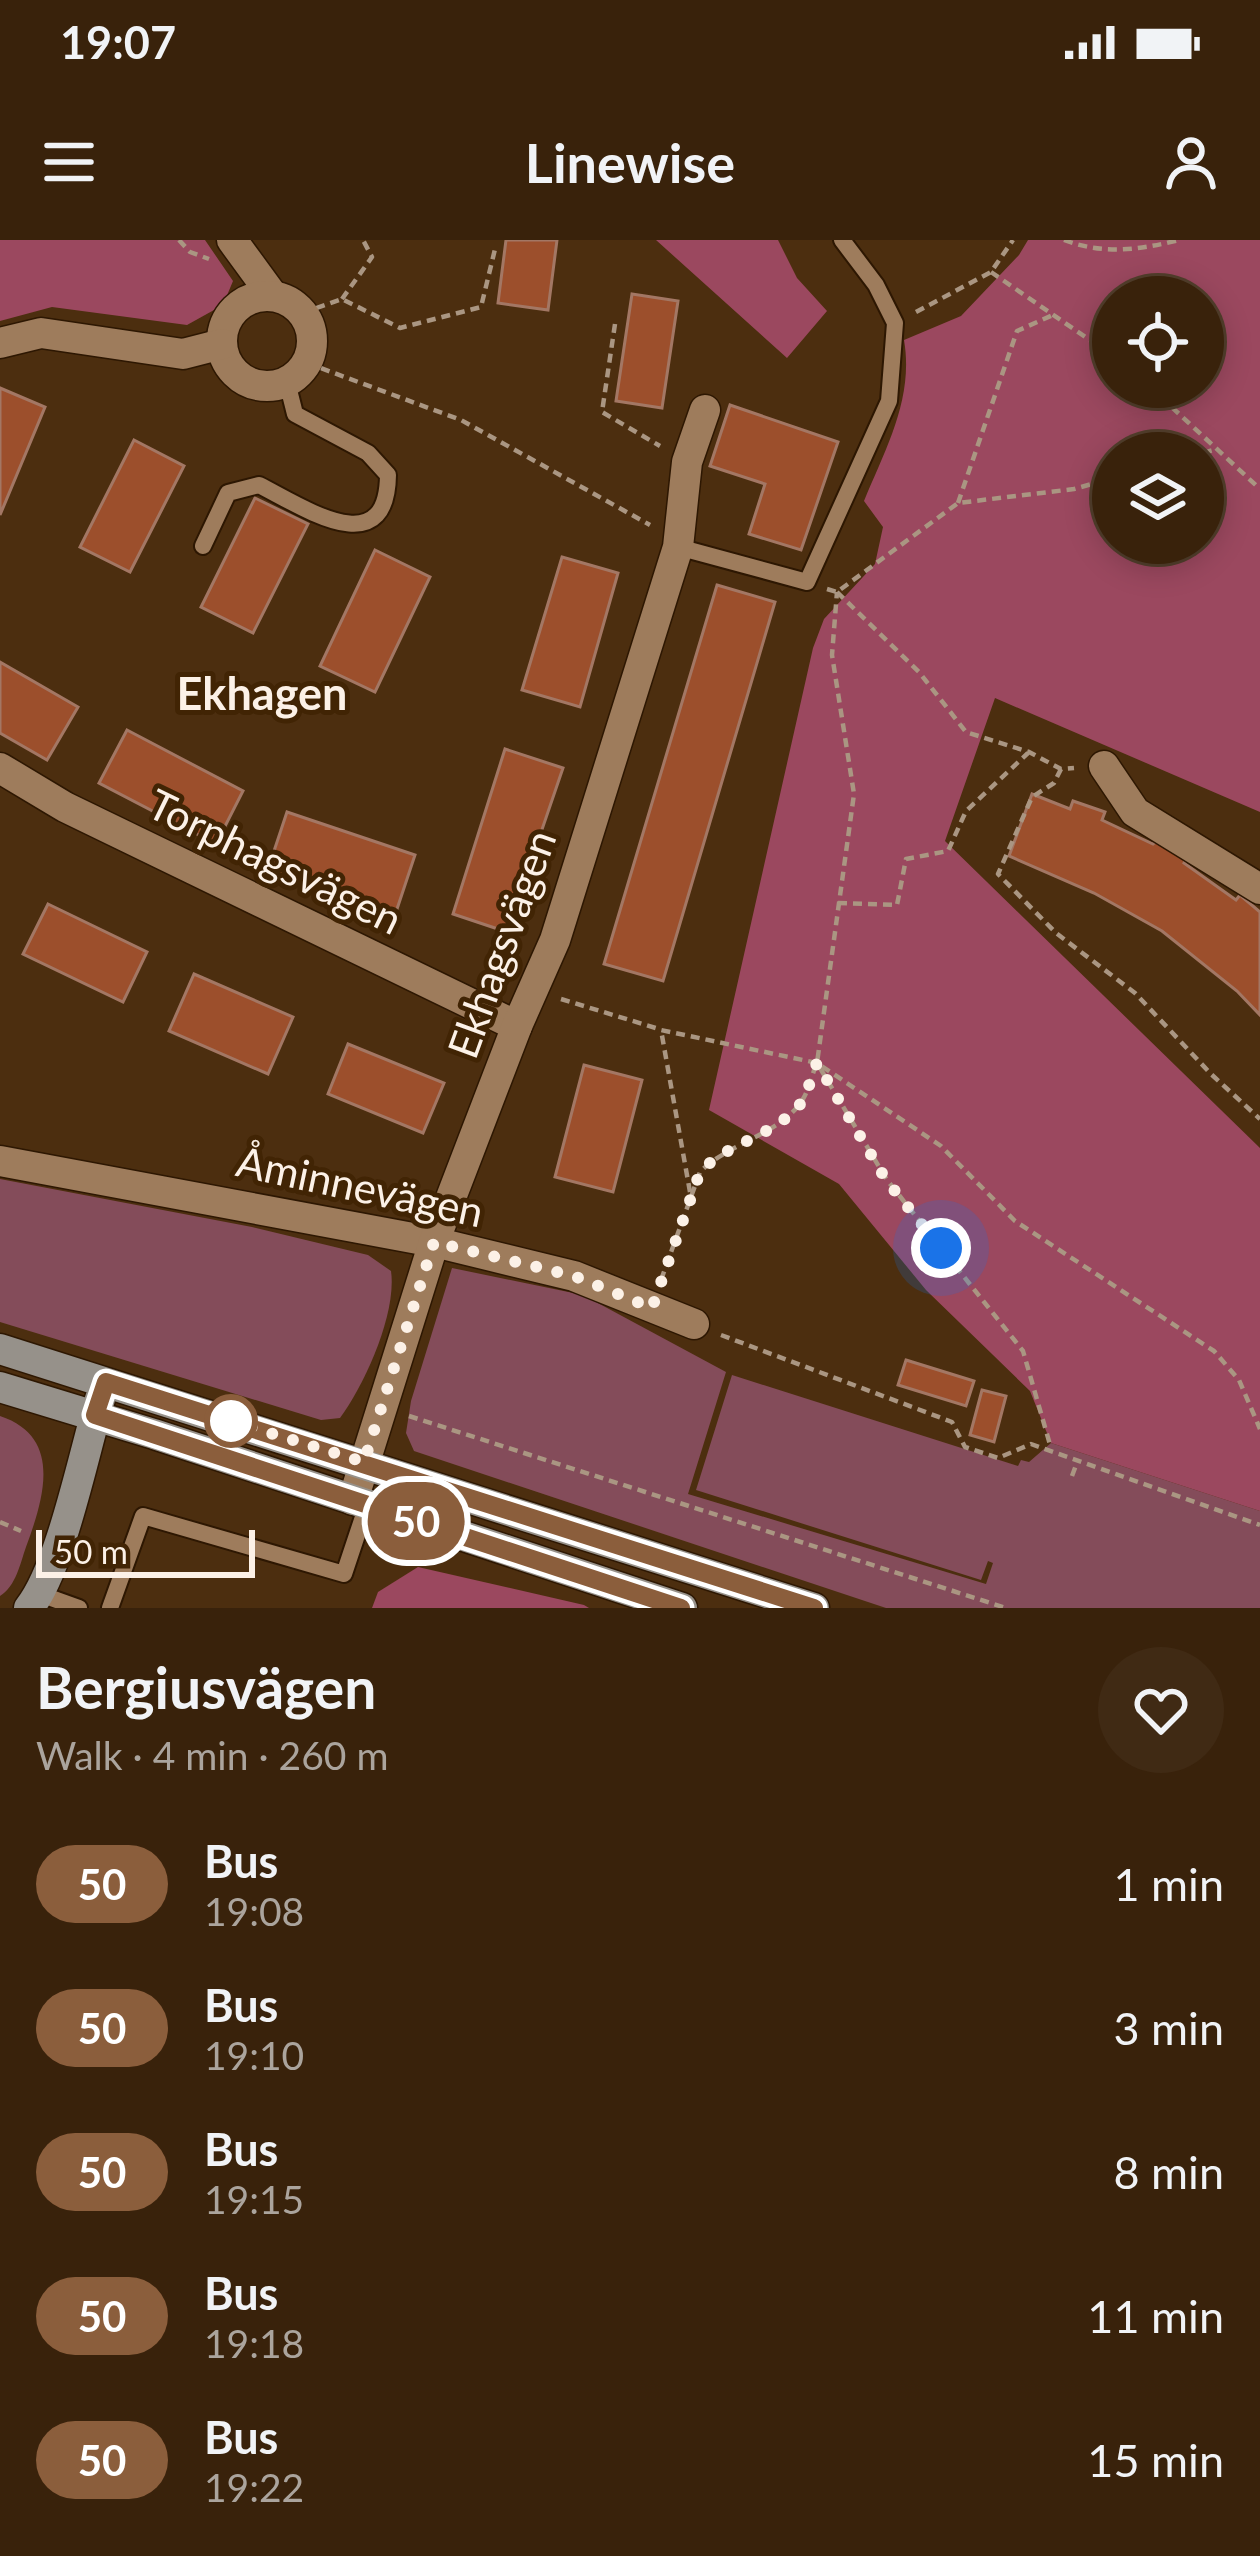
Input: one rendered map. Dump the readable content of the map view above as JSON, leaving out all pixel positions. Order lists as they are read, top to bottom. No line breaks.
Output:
{"streets":{"street":["Torphagsvägen","Ekhagsvägen","Åminnevägen"]},"crossings":[["Torphagsvägen","Ekhagsvägen"],["Ekhagsvägen","Åminnevägen"]],"districts":["Ekhagen"],"lines":["bus line 50"],"scale_bar":"50 m","page":{"status":"19:07","header":"Linewise","on_map":"50","scale":"50 m","heading":["Bergiusvägen","Walk · 4 min · 260 m"],"list":[{"mark":"50","name":"Bus","note":"19:08","value":"1 min"},{"mark":"50","name":"Bus","note":"19:10","value":"3 min"},{"mark":"50","name":"Bus","note":"19:15","value":"8 min"},{"mark":"50","name":"Bus","note":"19:18","value":"11 min"},{"mark":"50","name":"Bus","note":"19:22","value":"15 min"}]}}
